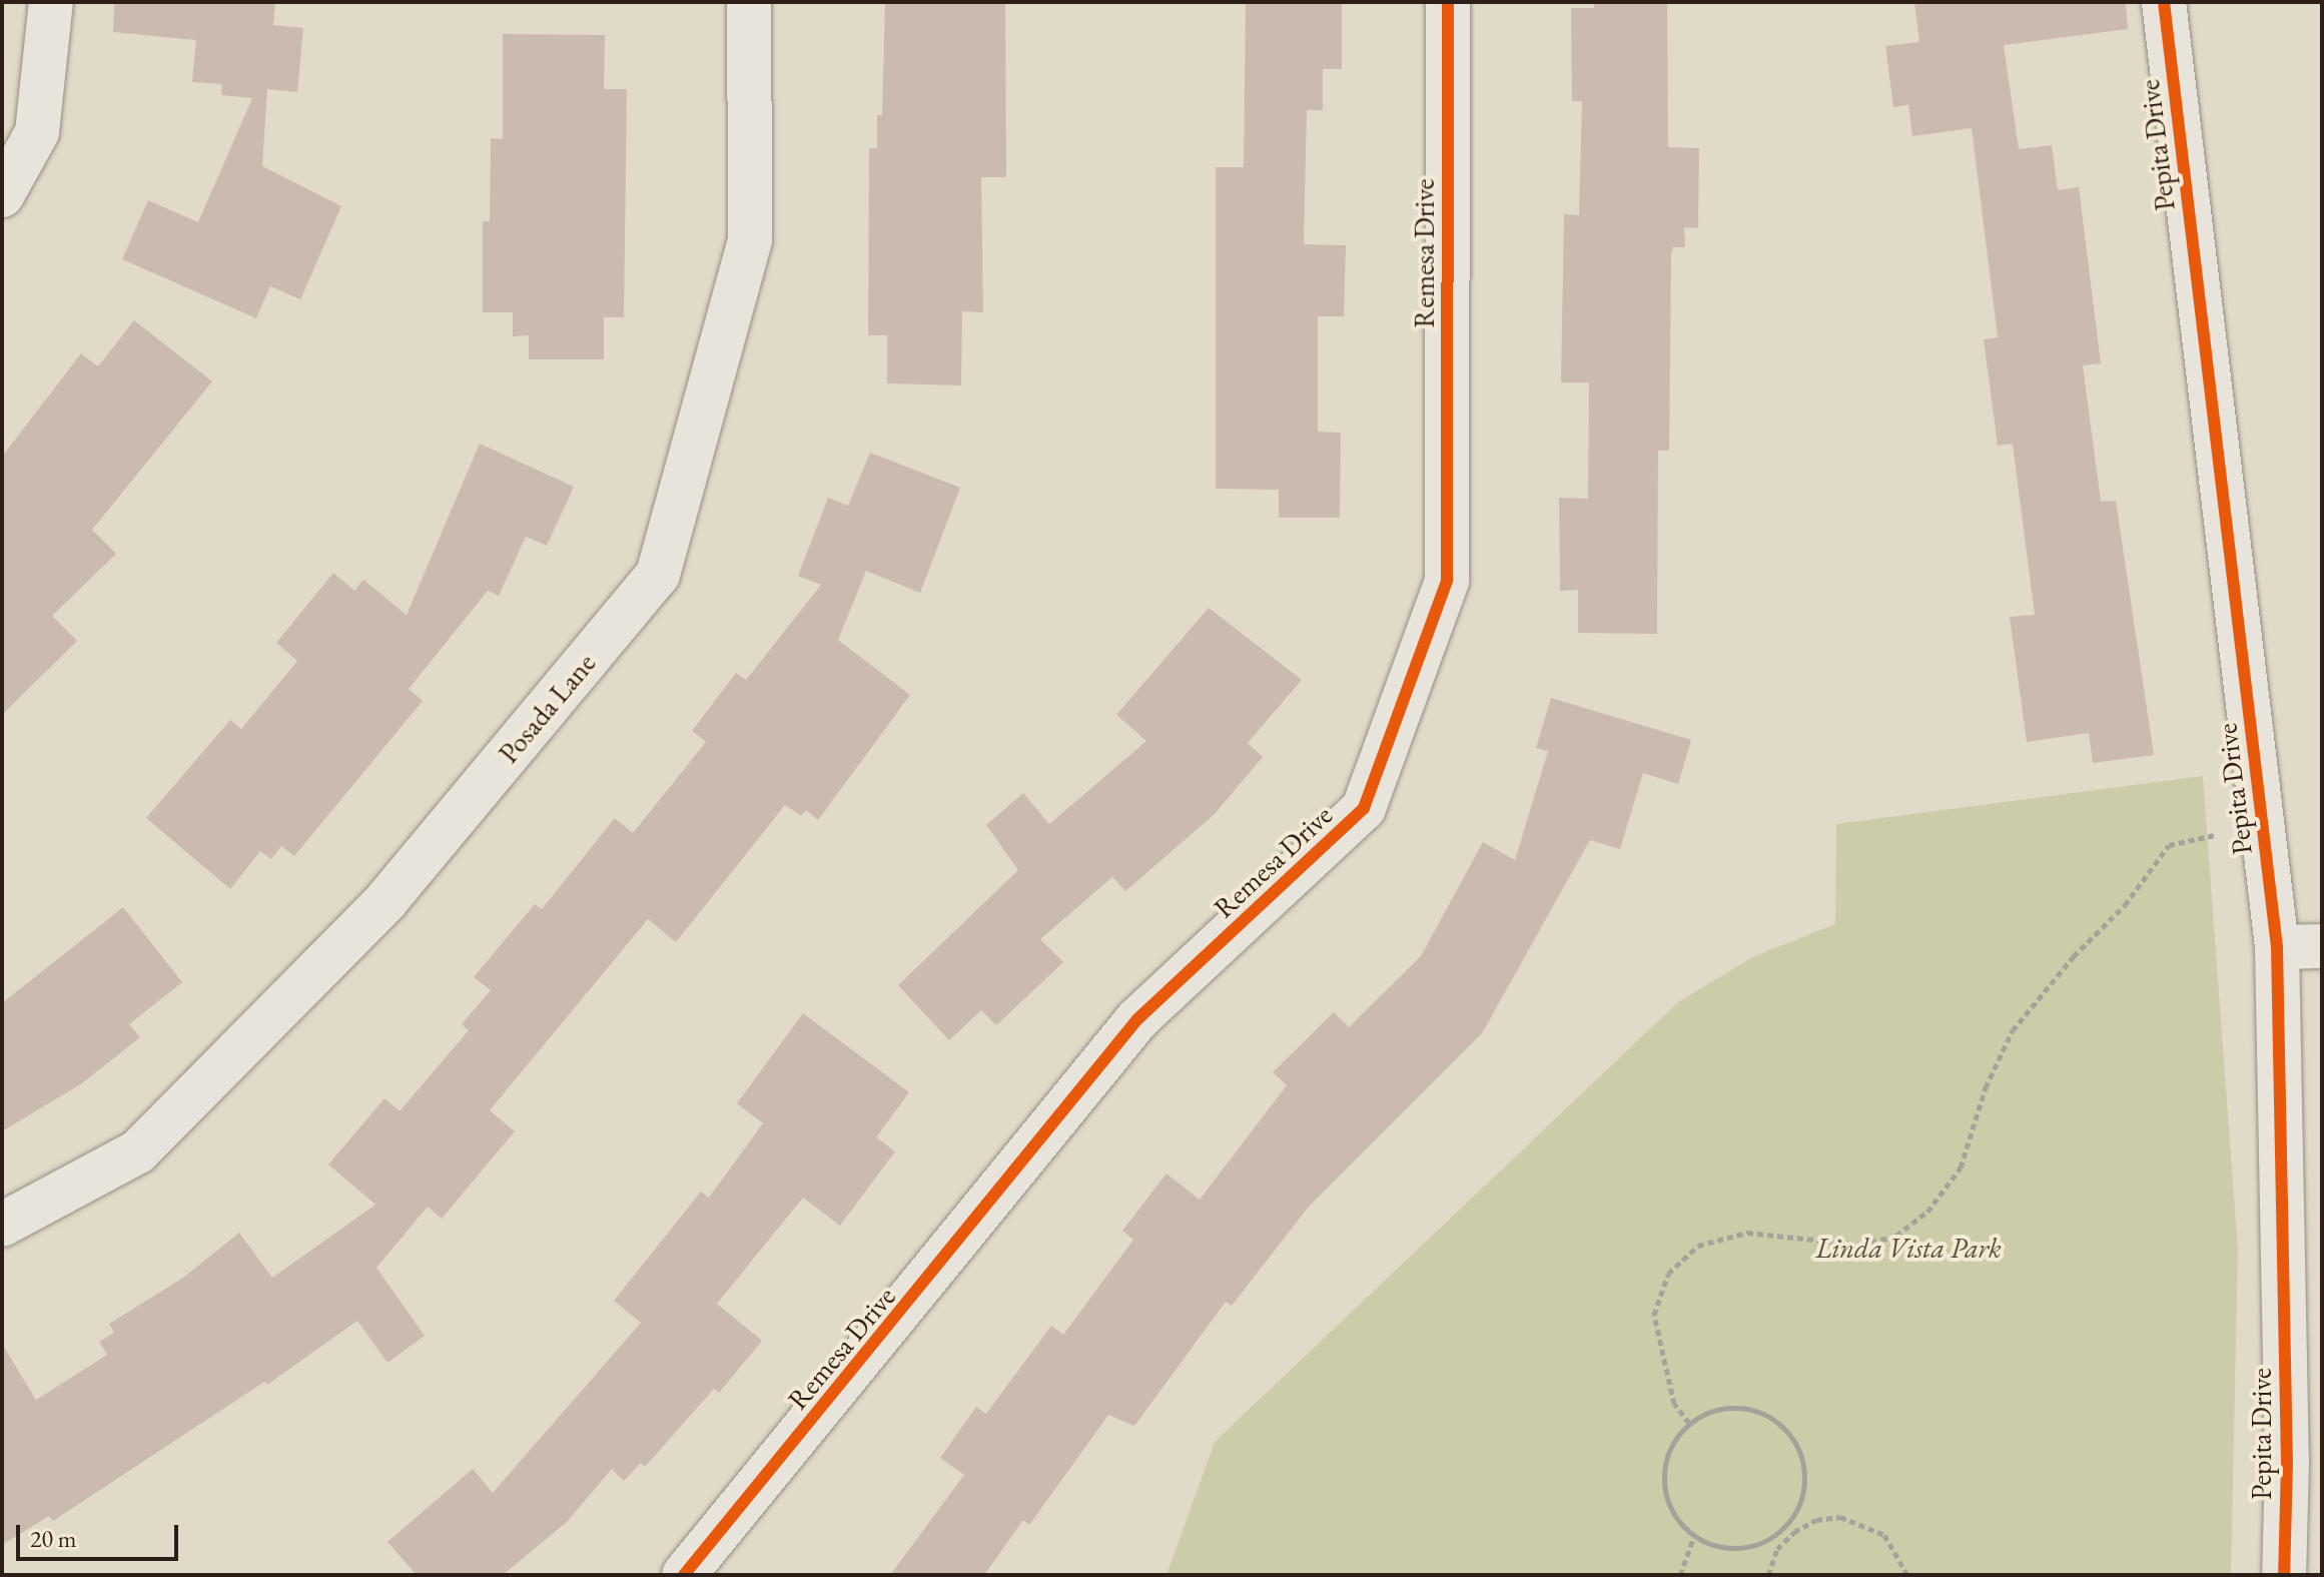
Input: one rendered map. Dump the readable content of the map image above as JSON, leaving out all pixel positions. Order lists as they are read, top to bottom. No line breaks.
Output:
{"streets":{"street":["Pepita Drive","Remesa Drive","Posada Lane"]},"parks":["Linda Vista Park"],"scale_bar":"20 m"}
